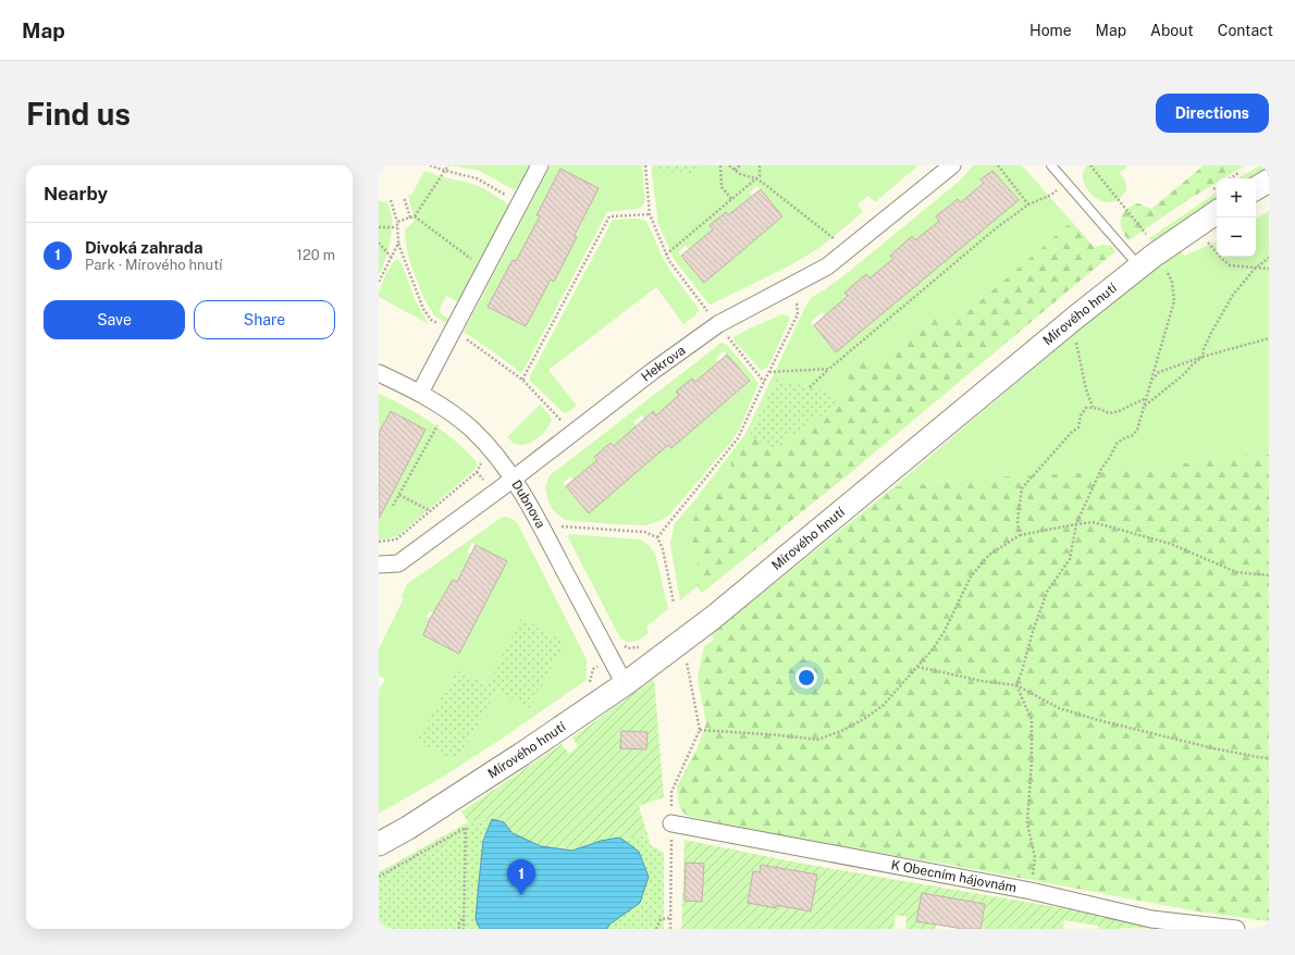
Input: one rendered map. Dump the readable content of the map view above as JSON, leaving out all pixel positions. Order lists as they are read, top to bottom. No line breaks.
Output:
{"streets":{"main road":["Mírového hnutí"],"street":["Hekrova","Dubnova","K Obecním hájovnám"]},"crossings":[["Mírového hnutí","Dubnova"],["Hekrova","Dubnova"]],"page":{"header":"Map","nav":["Home","Map","About","Contact"],"buttons":["Directions",["Save","Share"]],"title":"Find us","heading":"Nearby","map_buttons":["+","−"],"list":[{"mark":"1","name":"Divoká zahrada","note":"Park · Mírového hnutí","value":"120 m"}],"pins":"1"}}
